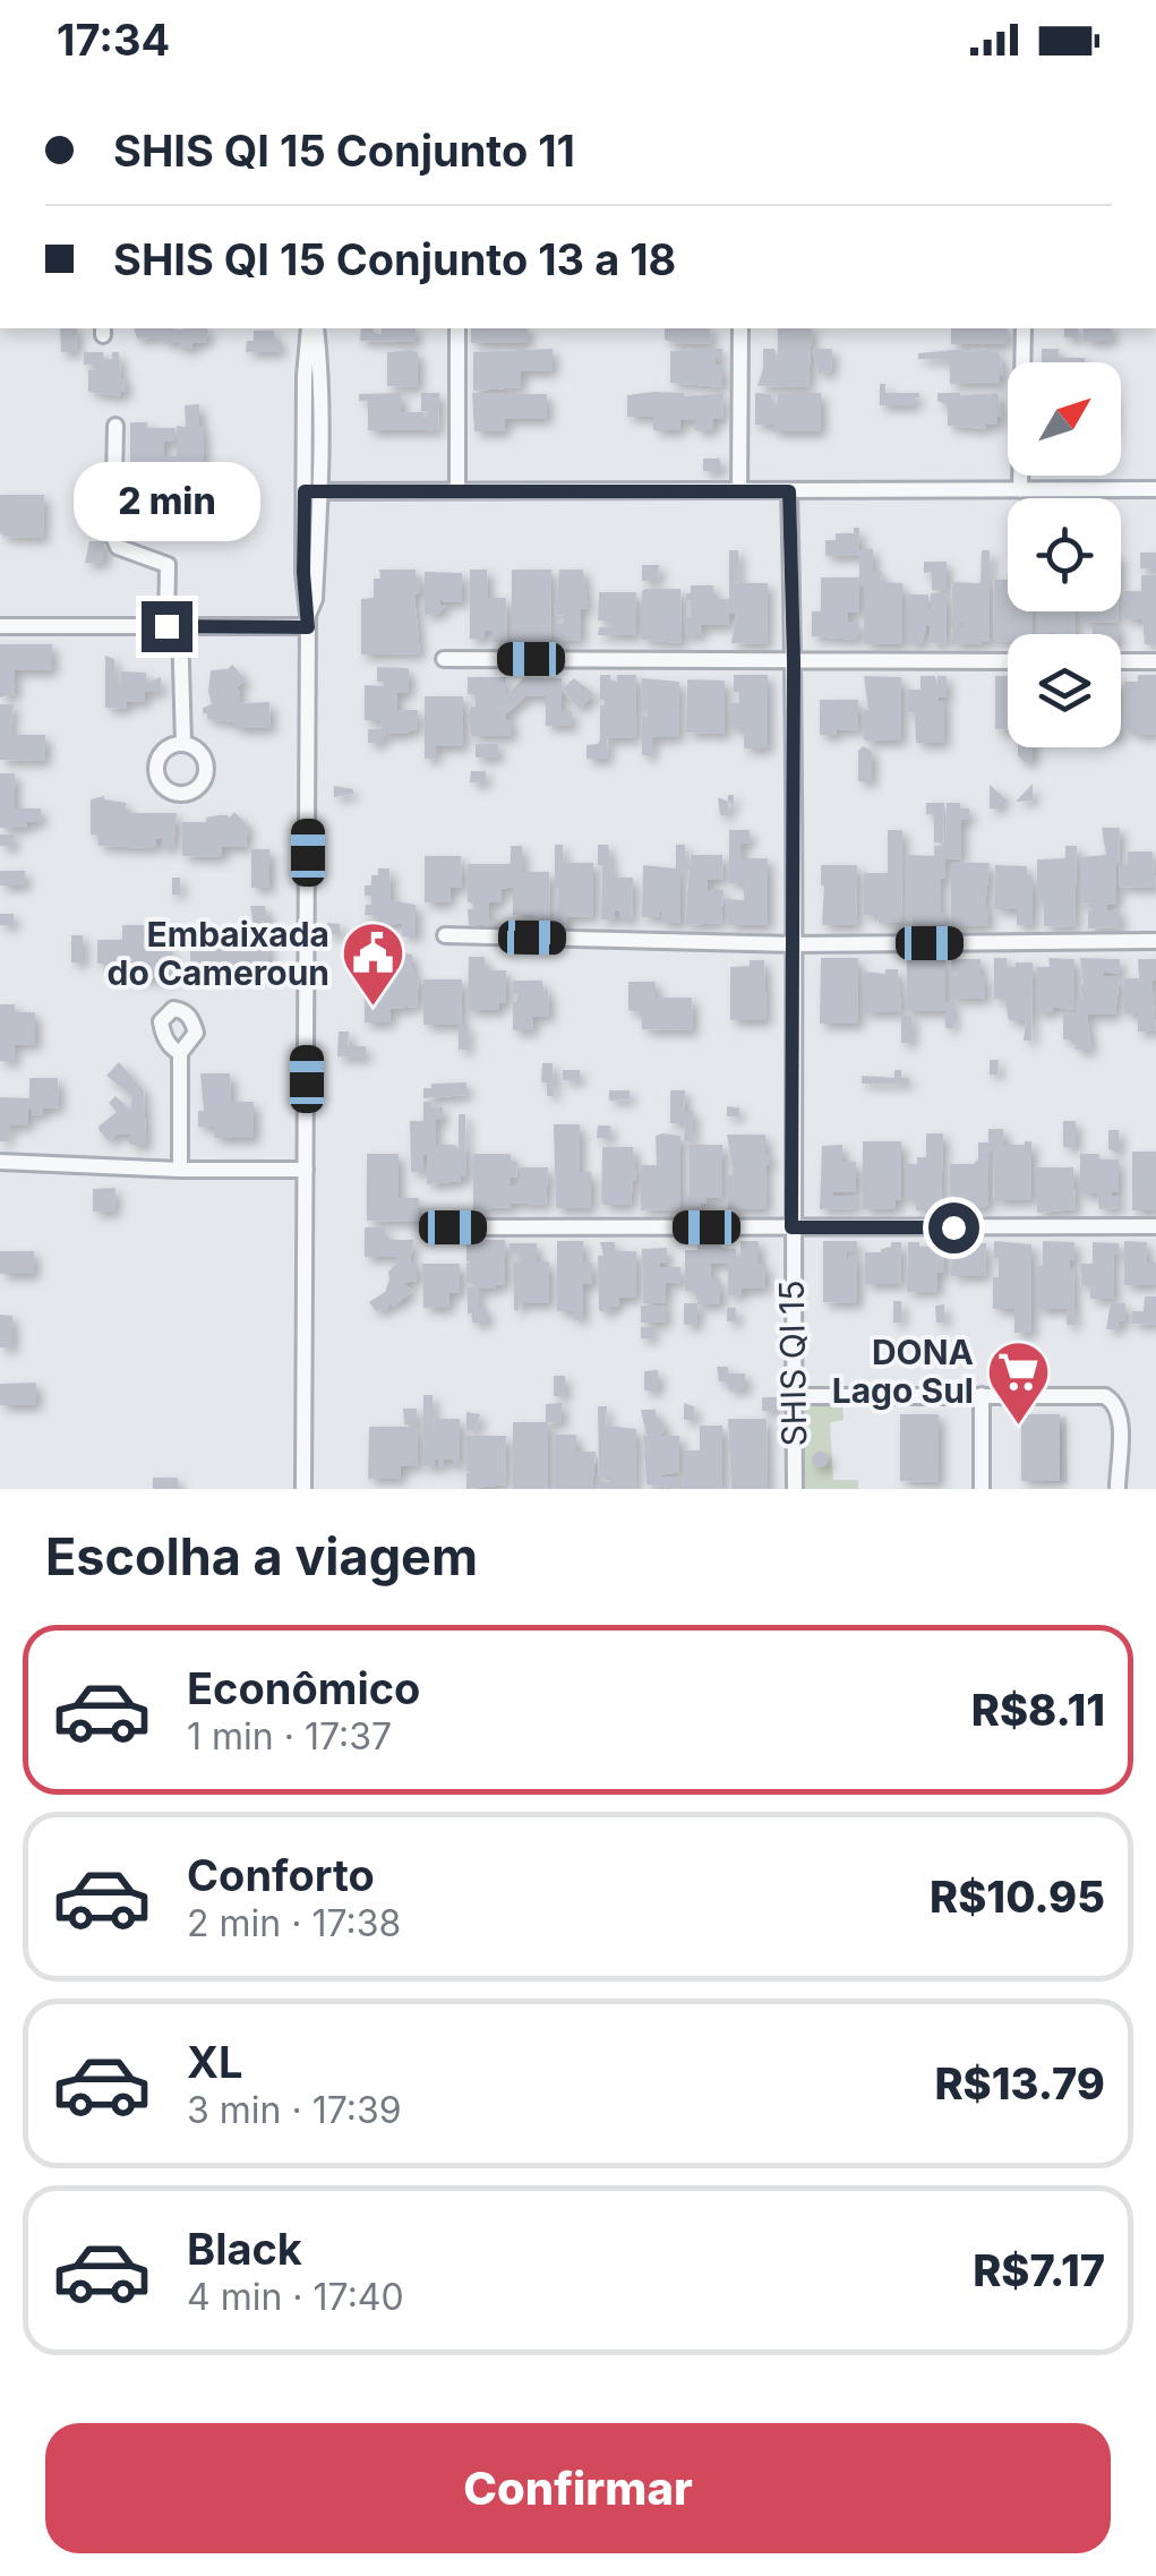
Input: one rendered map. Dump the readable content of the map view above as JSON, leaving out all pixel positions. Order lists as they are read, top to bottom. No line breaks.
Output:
{"streets":{"street":["SHIS QI 15"]},"places":{"public building":["Embaixada do Cameroun"],"supermarket":["DONA Lago Sul"]},"north":"top right","page":{"status":"17:34","banner":["SHIS QI 15 Conjunto 11","SHIS QI 15 Conjunto 13 a 18"],"bubble":"2 min","heading":"Escolha a viagem","list":[{"name":"Econômico","note":"1 min · 17:37","value":"R$8.11"},{"name":"Conforto","note":"2 min · 17:38","value":"R$10.95"},{"name":"XL","note":"3 min · 17:39","value":"R$13.79"},{"name":"Black","note":"4 min · 17:40","value":"R$7.17"}],"buttons":"Confirmar"}}
